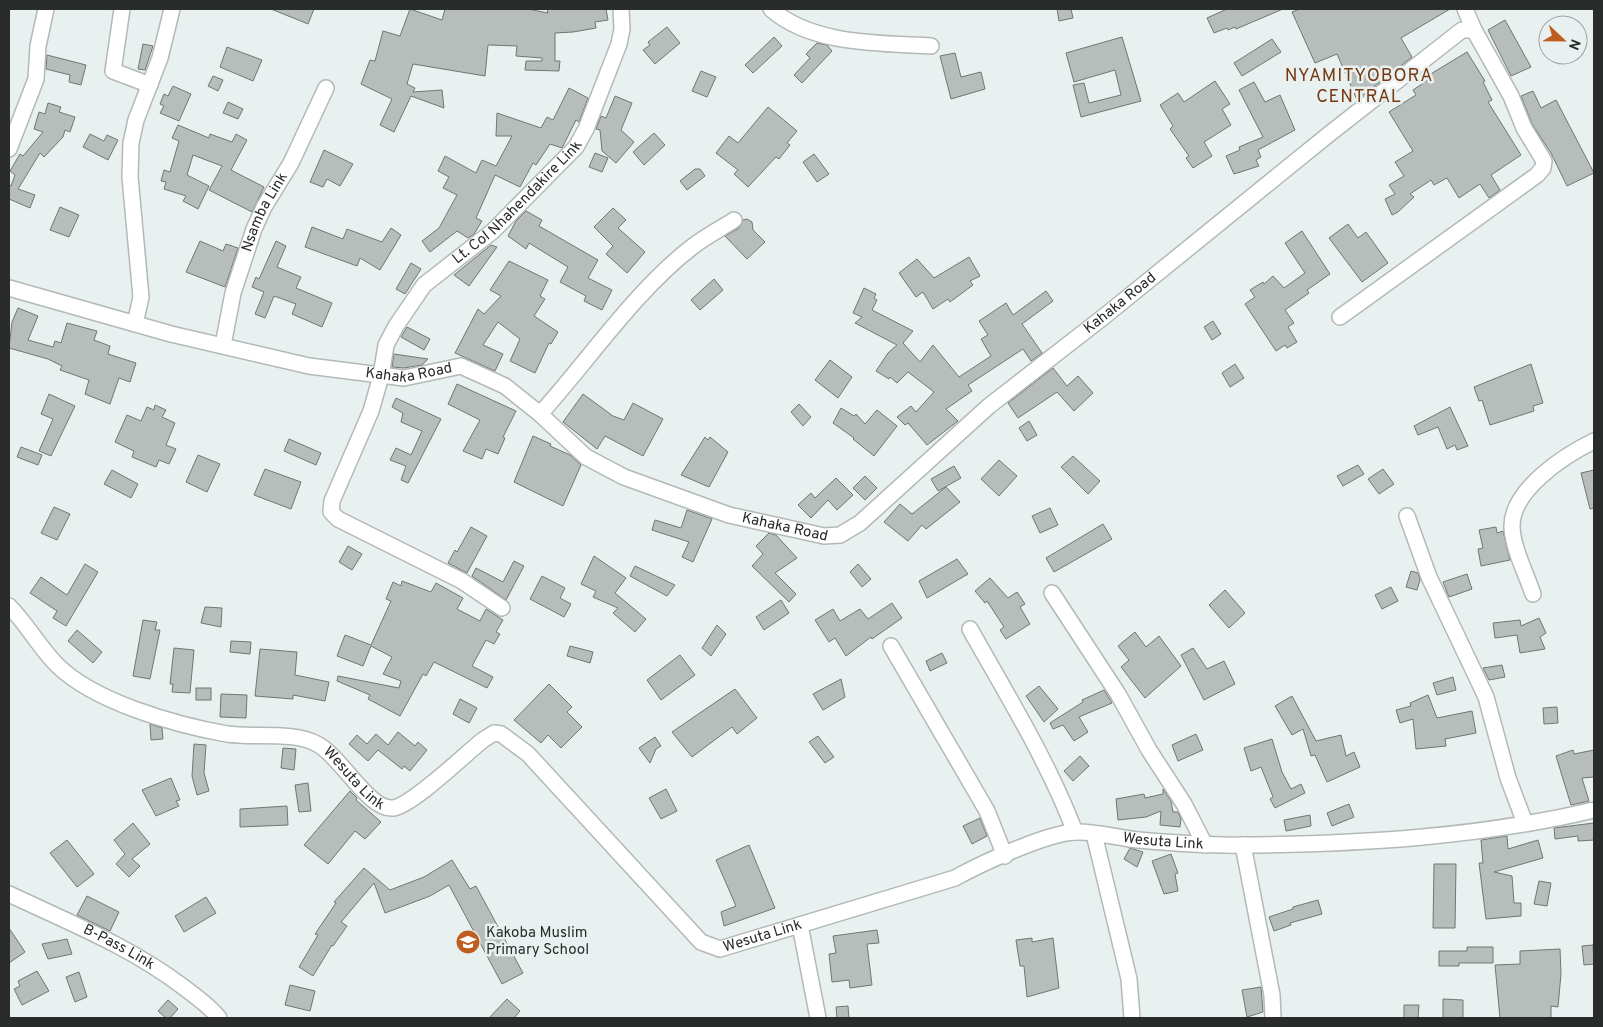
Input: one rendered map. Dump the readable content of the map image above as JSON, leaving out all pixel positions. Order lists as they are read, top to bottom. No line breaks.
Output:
{"streets":{"street":["Lt. Col Nhahendakire Link","Nsamba Link","Kahaka Road","Wesuta Link","B-Pass Link"]},"crossings":[["Lt. Col Nhahendakire Link","Kahaka Road"],["Nsamba Link","Kahaka Road"]],"districts":["NYAMITYOBORA CENTRAL"],"places":{"school or university":["Kakoba Muslim Primary School"]},"north":"right"}
